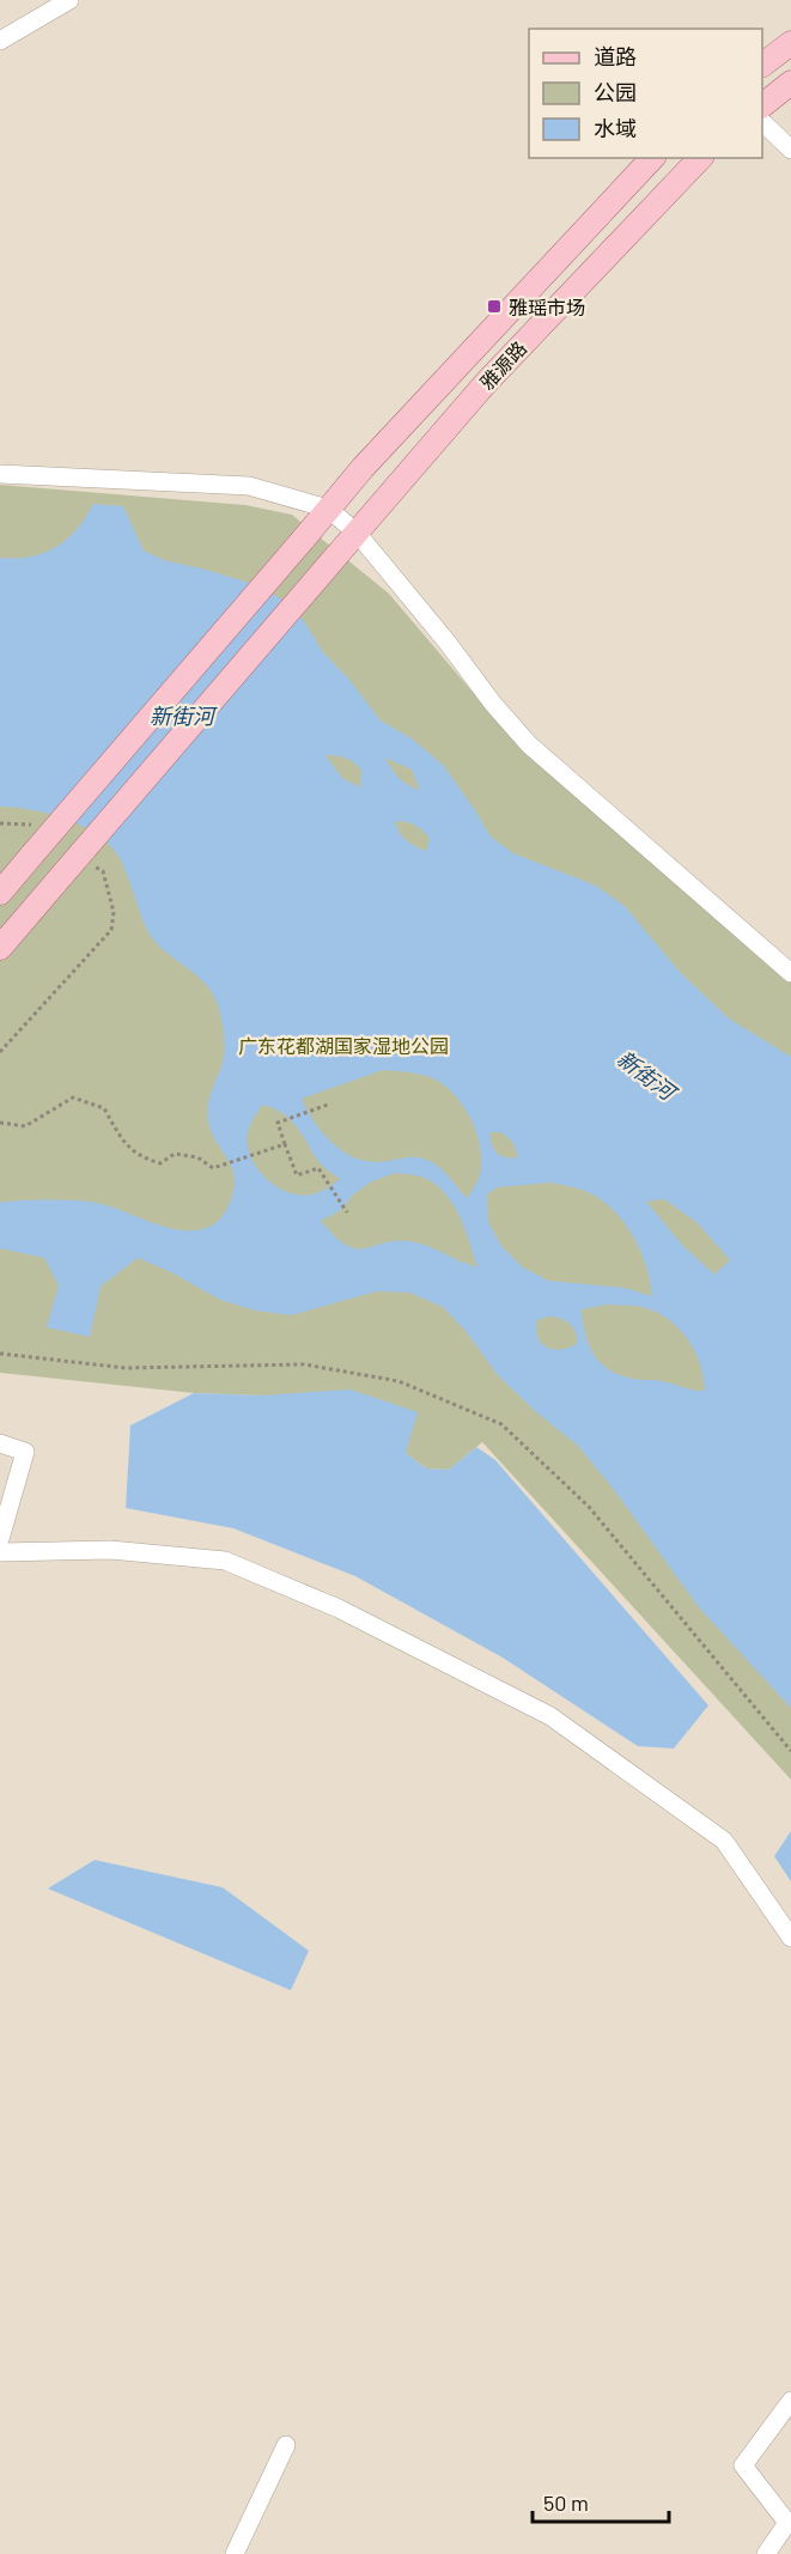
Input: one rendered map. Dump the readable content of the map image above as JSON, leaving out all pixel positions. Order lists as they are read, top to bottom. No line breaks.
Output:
{"streets":{"main road":["雅源路"]},"water":["新街河"],"parks":["广东花都湖国家湿地公园"],"places":{"transit":["雅瑶市场"]},"legend":["道路","公园","水域"],"scale_bar":"50 m"}
